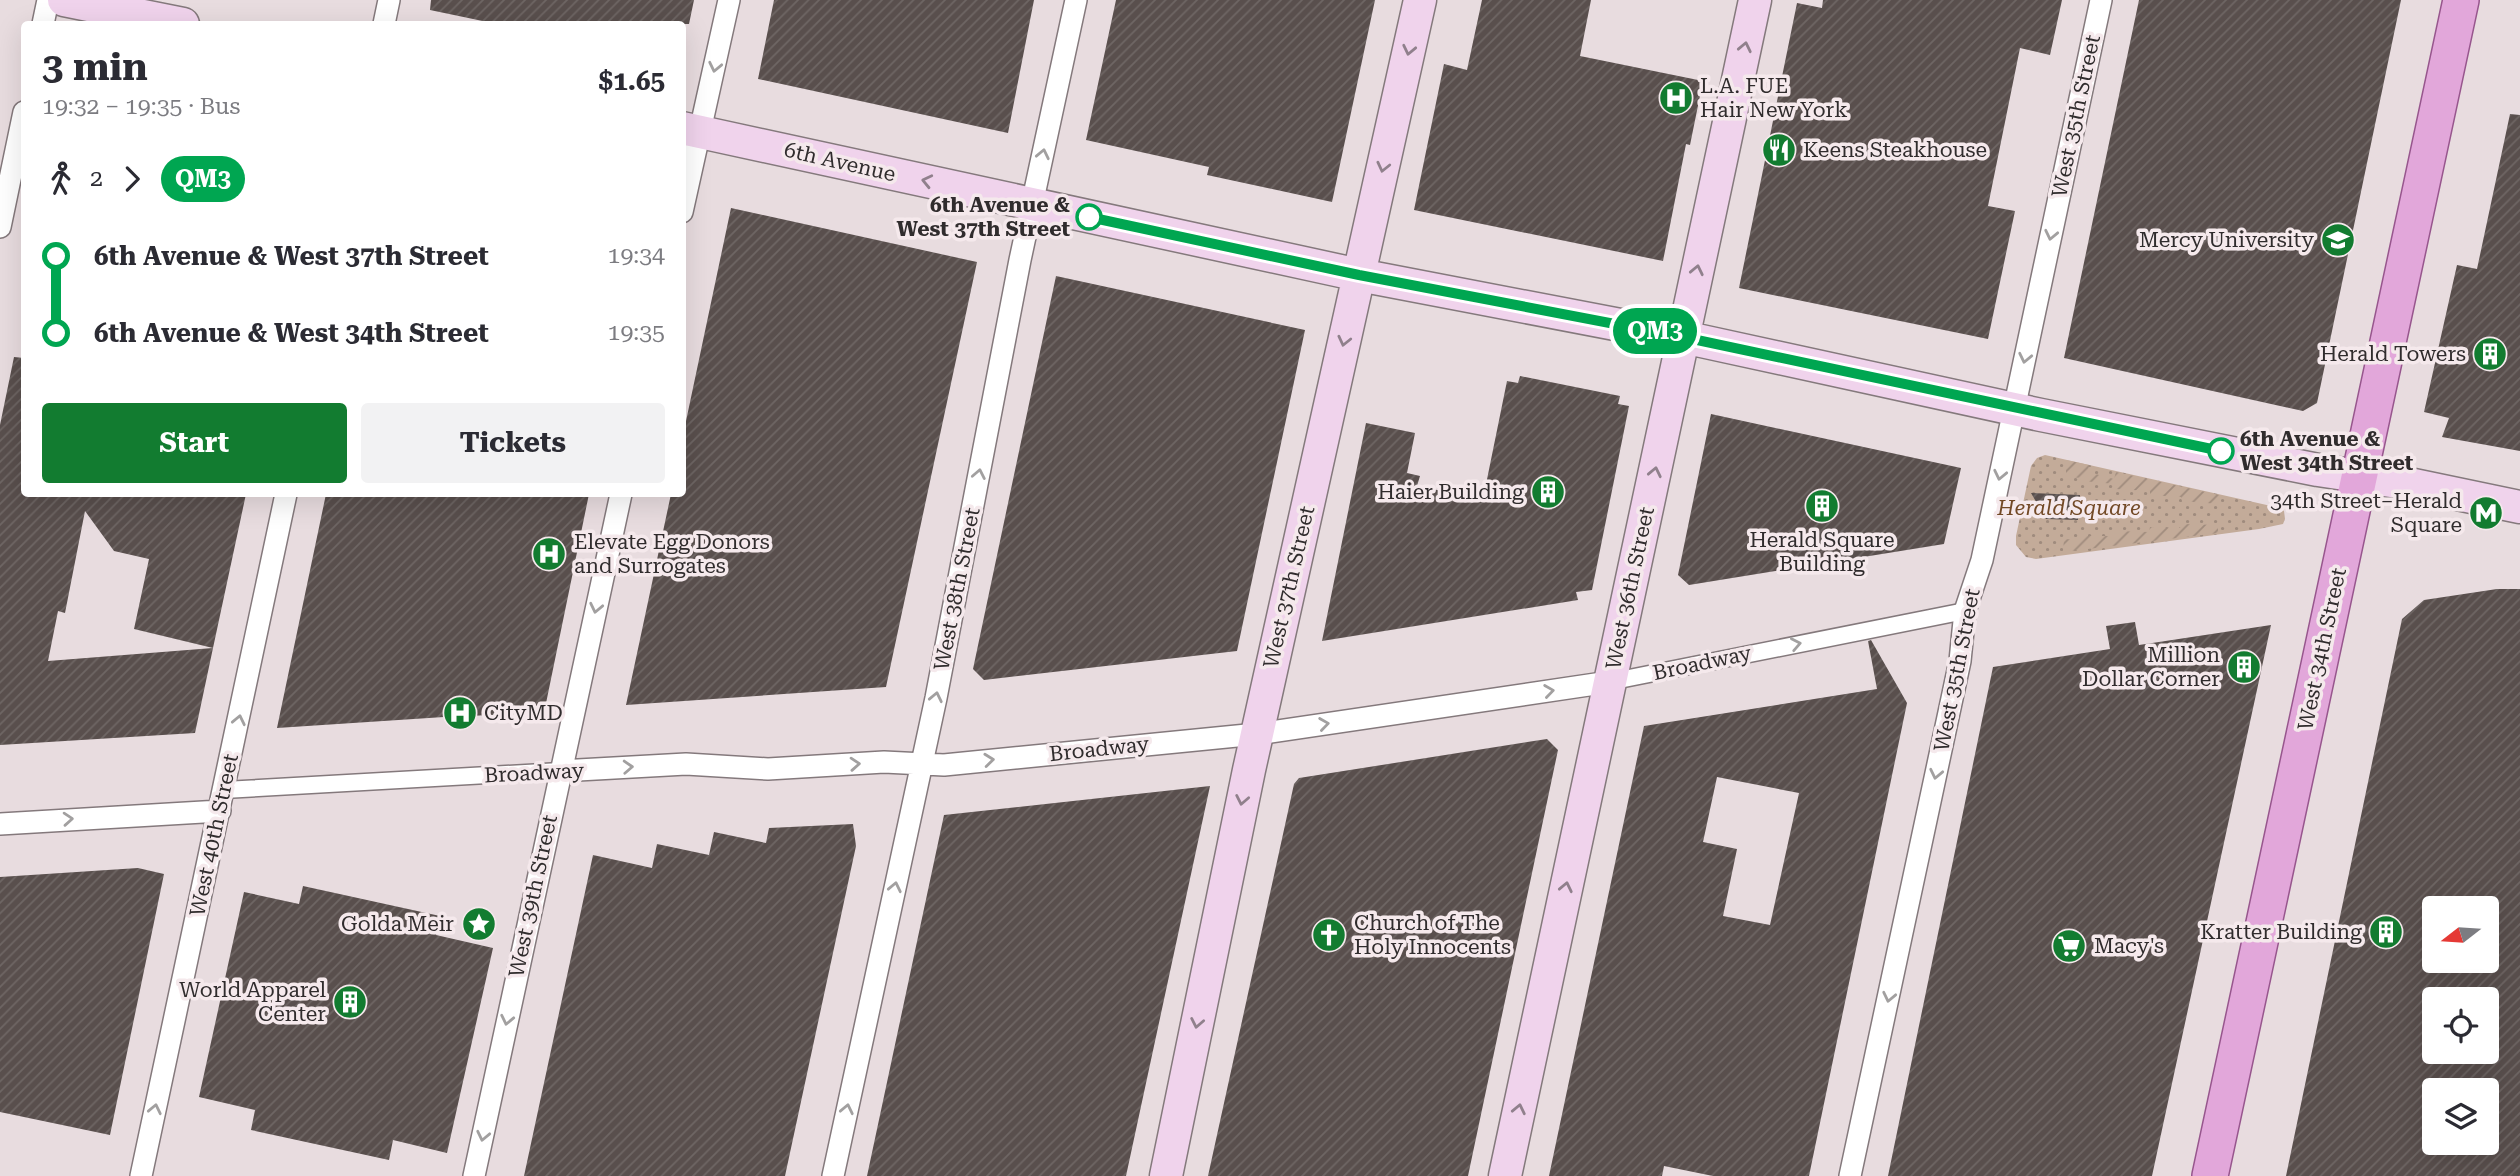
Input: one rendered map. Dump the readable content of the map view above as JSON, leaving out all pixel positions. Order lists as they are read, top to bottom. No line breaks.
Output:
{"streets":{"main road":["6th Avenue","West 37th Street","West 36th Street","West 34th Street"],"street":["West 35th Street","West 38th Street","Broadway","West 40th Street","West 39th Street"]},"crossings":[["West 35th Street","6th Avenue"],["West 35th Street","Broadway"],["6th Avenue","West 37th Street"],["6th Avenue","West 36th Street"],["6th Avenue","West 38th Street"],["6th Avenue","West 34th Street"],["West 37th Street","Broadway"],["West 36th Street","Broadway"],["West 38th Street","Broadway"],["Broadway","West 40th Street"],["Broadway","West 39th Street"]],"one_way":["West 35th Street","West 37th Street","West 36th Street","West 38th Street","Broadway","West 40th Street","West 39th Street"],"parks":["Herald Square"],"places":{"hospital":["L.A. FUE Hair New York","Elevate Egg Donors and Surrogates","CityMD"],"restaurant":["Keens Steakhouse"],"other":["6th Avenue & West 37th Street","6th Avenue & West 34th Street"],"school or university":["Mercy University"],"building":["Herald Towers","Haier Building","Herald Square Building","Million Dollar Corner","Kratter Building","World Apparel Center"],"metro station":["34th Street–Herald Square"],"place":["Golda Meir"],"church":["Church of The Holy Innocents"],"supermarket":["Macy's"]},"lines":["bus line QM3"],"north":"left","page":{"on_map":"QM3","heading":["3 min","19:32 – 19:35 · Bus","$1.65"],"legs":["2","QM3"],"list":[{"name":"6th Avenue & West 37th Street","value":"19:34"},{"name":"6th Avenue & West 34th Street","value":"19:35"}],"buttons":["Start","Tickets"]}}
